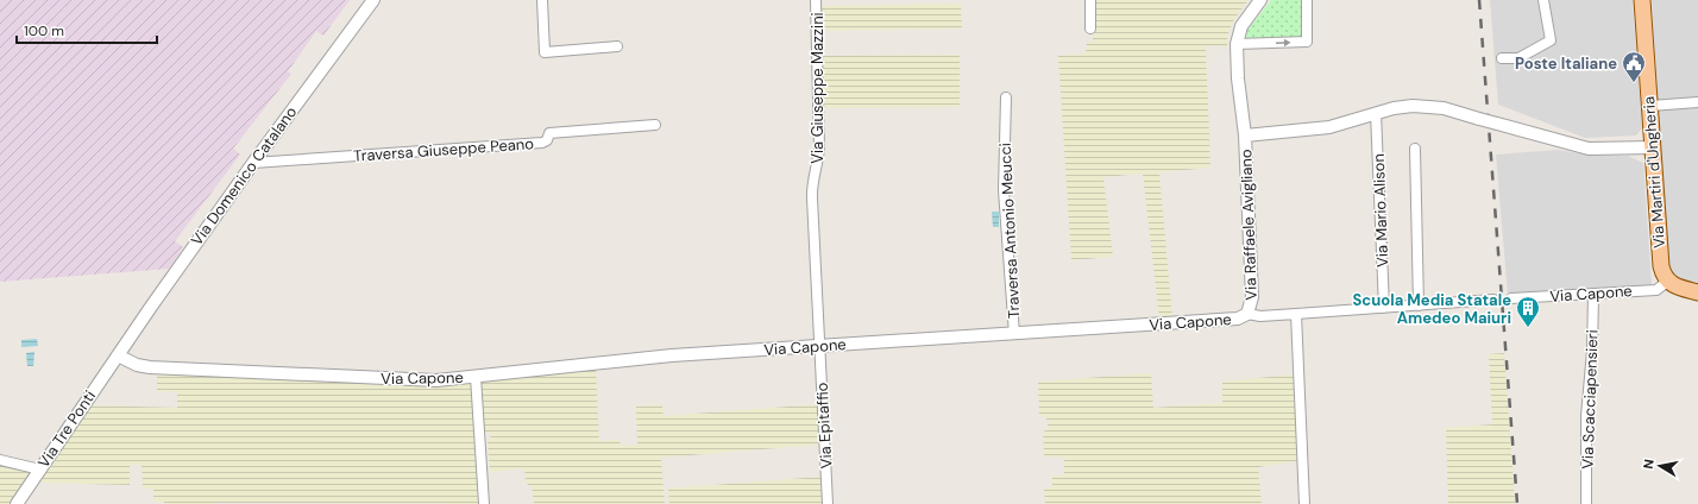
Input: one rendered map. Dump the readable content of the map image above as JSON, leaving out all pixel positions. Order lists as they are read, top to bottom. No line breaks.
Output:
{"streets":{"main road":["Via Martiri d'Ungheria"],"street":["Via Giuseppe Mazzini","Traversa Giuseppe Peano","Via Domenico Catalano","Via Mario Alison","Via Raffaele Avigliano","Traversa Antonio Meucci","Via Capone","Via Scacciapensieri","Via Epitaffio","Via Tre Ponti"]},"crossings":[["Via Giuseppe Mazzini","Via Capone"],["Via Giuseppe Mazzini","Via Epitaffio"],["Traversa Giuseppe Peano","Via Domenico Catalano"],["Via Martiri d'Ungheria","Via Capone"],["Via Domenico Catalano","Via Capone"],["Via Domenico Catalano","Via Tre Ponti"],["Via Mario Alison","Via Capone"],["Via Raffaele Avigliano","Via Capone"],["Traversa Antonio Meucci","Via Capone"],["Via Capone","Via Scacciapensieri"],["Via Capone","Via Epitaffio"],["Via Capone","Via Tre Ponti"]],"places":{"public building":["Poste Italiane"],"building":["Scuola Media Statale Amedeo Maiuri"]},"scale_bar":"100 m","north":"left"}
